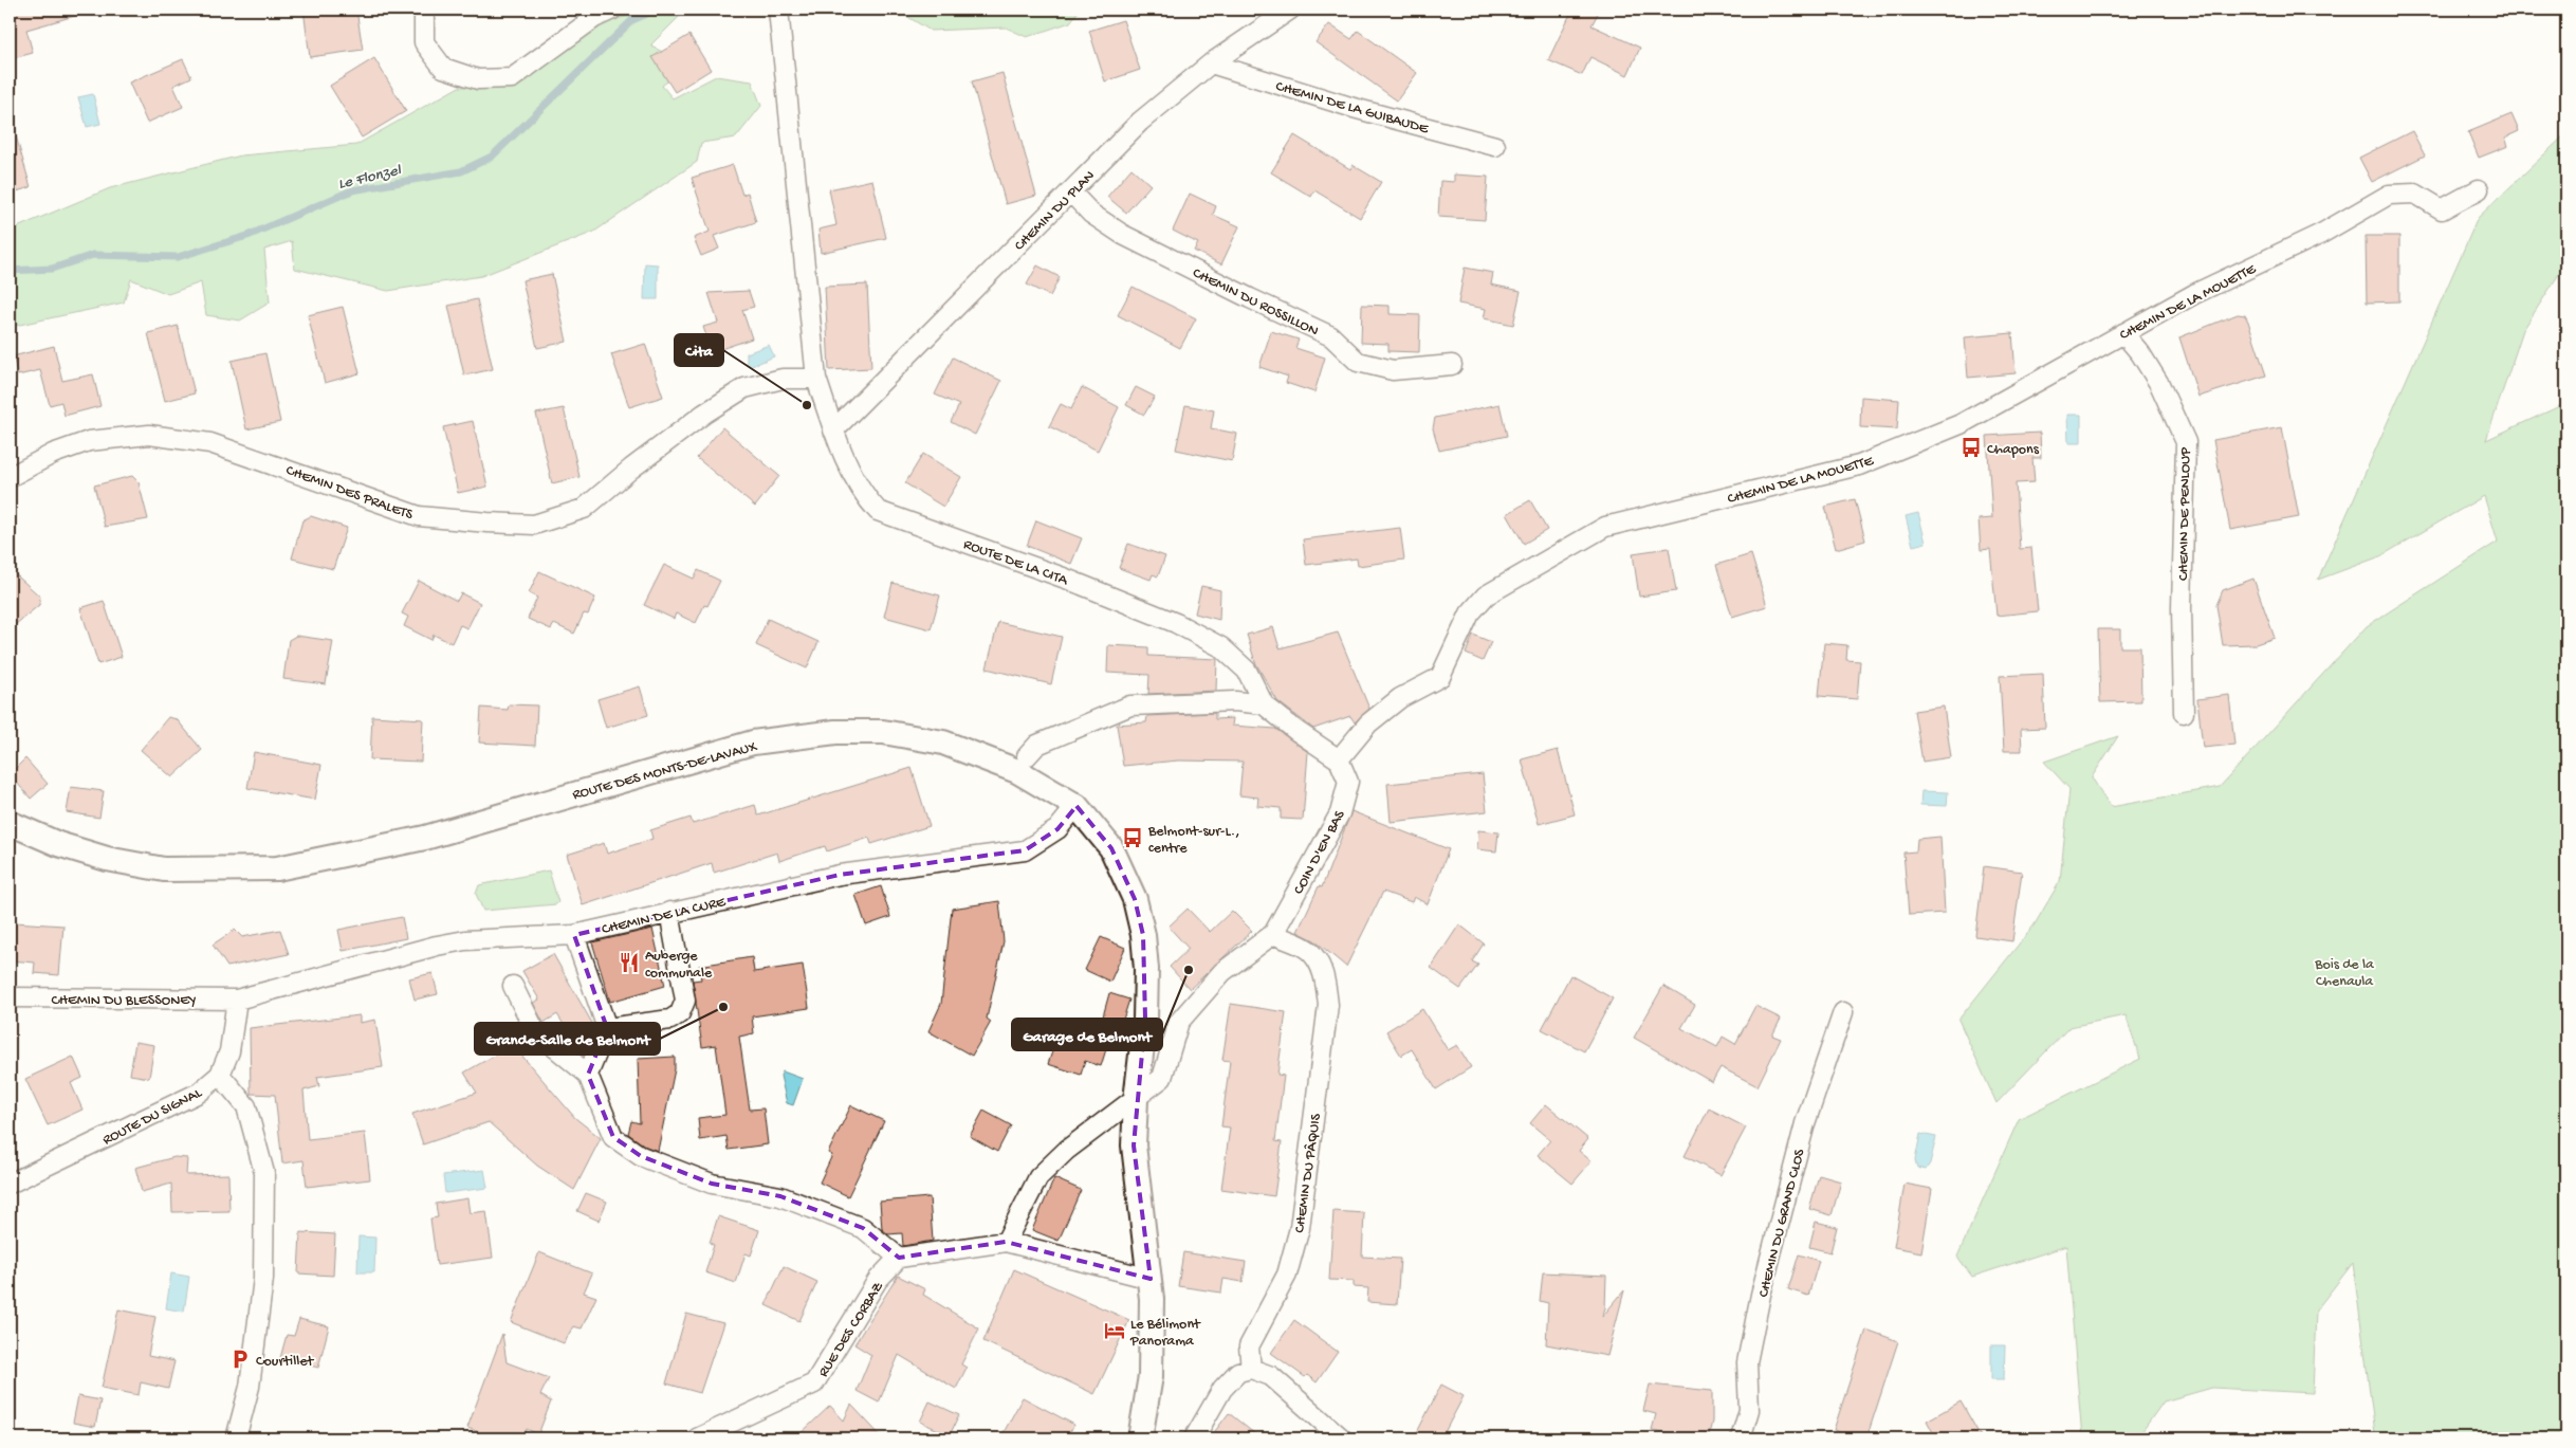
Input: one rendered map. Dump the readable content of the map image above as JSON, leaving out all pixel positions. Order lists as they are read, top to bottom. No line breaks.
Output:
{"streets":{"street":["CHEMIN DE LA GUIBAUDE","CHEMIN DU PLAN","CHEMIN DU ROSSILLON","CHEMIN DE LA MOUETTE","CHEMIN DES PRALETS","CHEMIN DE PENLOUP","ROUTE DE LA CITA","ROUTE DES MONTS-DE-LAVAUX","COIN D'EN BAS","CHEMIN DE LA CURE","CHEMIN DU BLESSONEY","ROUTE DU SIGNAL","CHEMIN DU PÂQUIS","CHEMIN DU GRAND CLOS","RUE DES CORBAZ"]},"crossings":[["CHEMIN DE LA GUIBAUDE","CHEMIN DU PLAN"],["CHEMIN DU PLAN","CHEMIN DU ROSSILLON"],["CHEMIN DU PLAN","ROUTE DE LA CITA"],["CHEMIN DE LA MOUETTE","CHEMIN DE PENLOUP"],["CHEMIN DE LA MOUETTE","COIN D'EN BAS"],["CHEMIN DES PRALETS","ROUTE DE LA CITA"],["ROUTE DES MONTS-DE-LAVAUX","COIN D'EN BAS"],["ROUTE DES MONTS-DE-LAVAUX","CHEMIN DE LA CURE"],["COIN D'EN BAS","CHEMIN DU PÂQUIS"],["CHEMIN DE LA CURE","CHEMIN DU BLESSONEY"],["CHEMIN DE LA CURE","ROUTE DU SIGNAL"],["CHEMIN DU BLESSONEY","ROUTE DU SIGNAL"]],"water":["Le Flonzel"],"parks":["Bois de la Chenaula"],"places":{"other":["Cita","Garage de Belmont","Grande-Salle de Belmont"],"bus stop":["Chapons","Belmont-sur-L., centre"],"restaurant":["Auberge communale"],"hotel":["Le Bélimont Panorama"],"parking":["Courtillet"]}}
